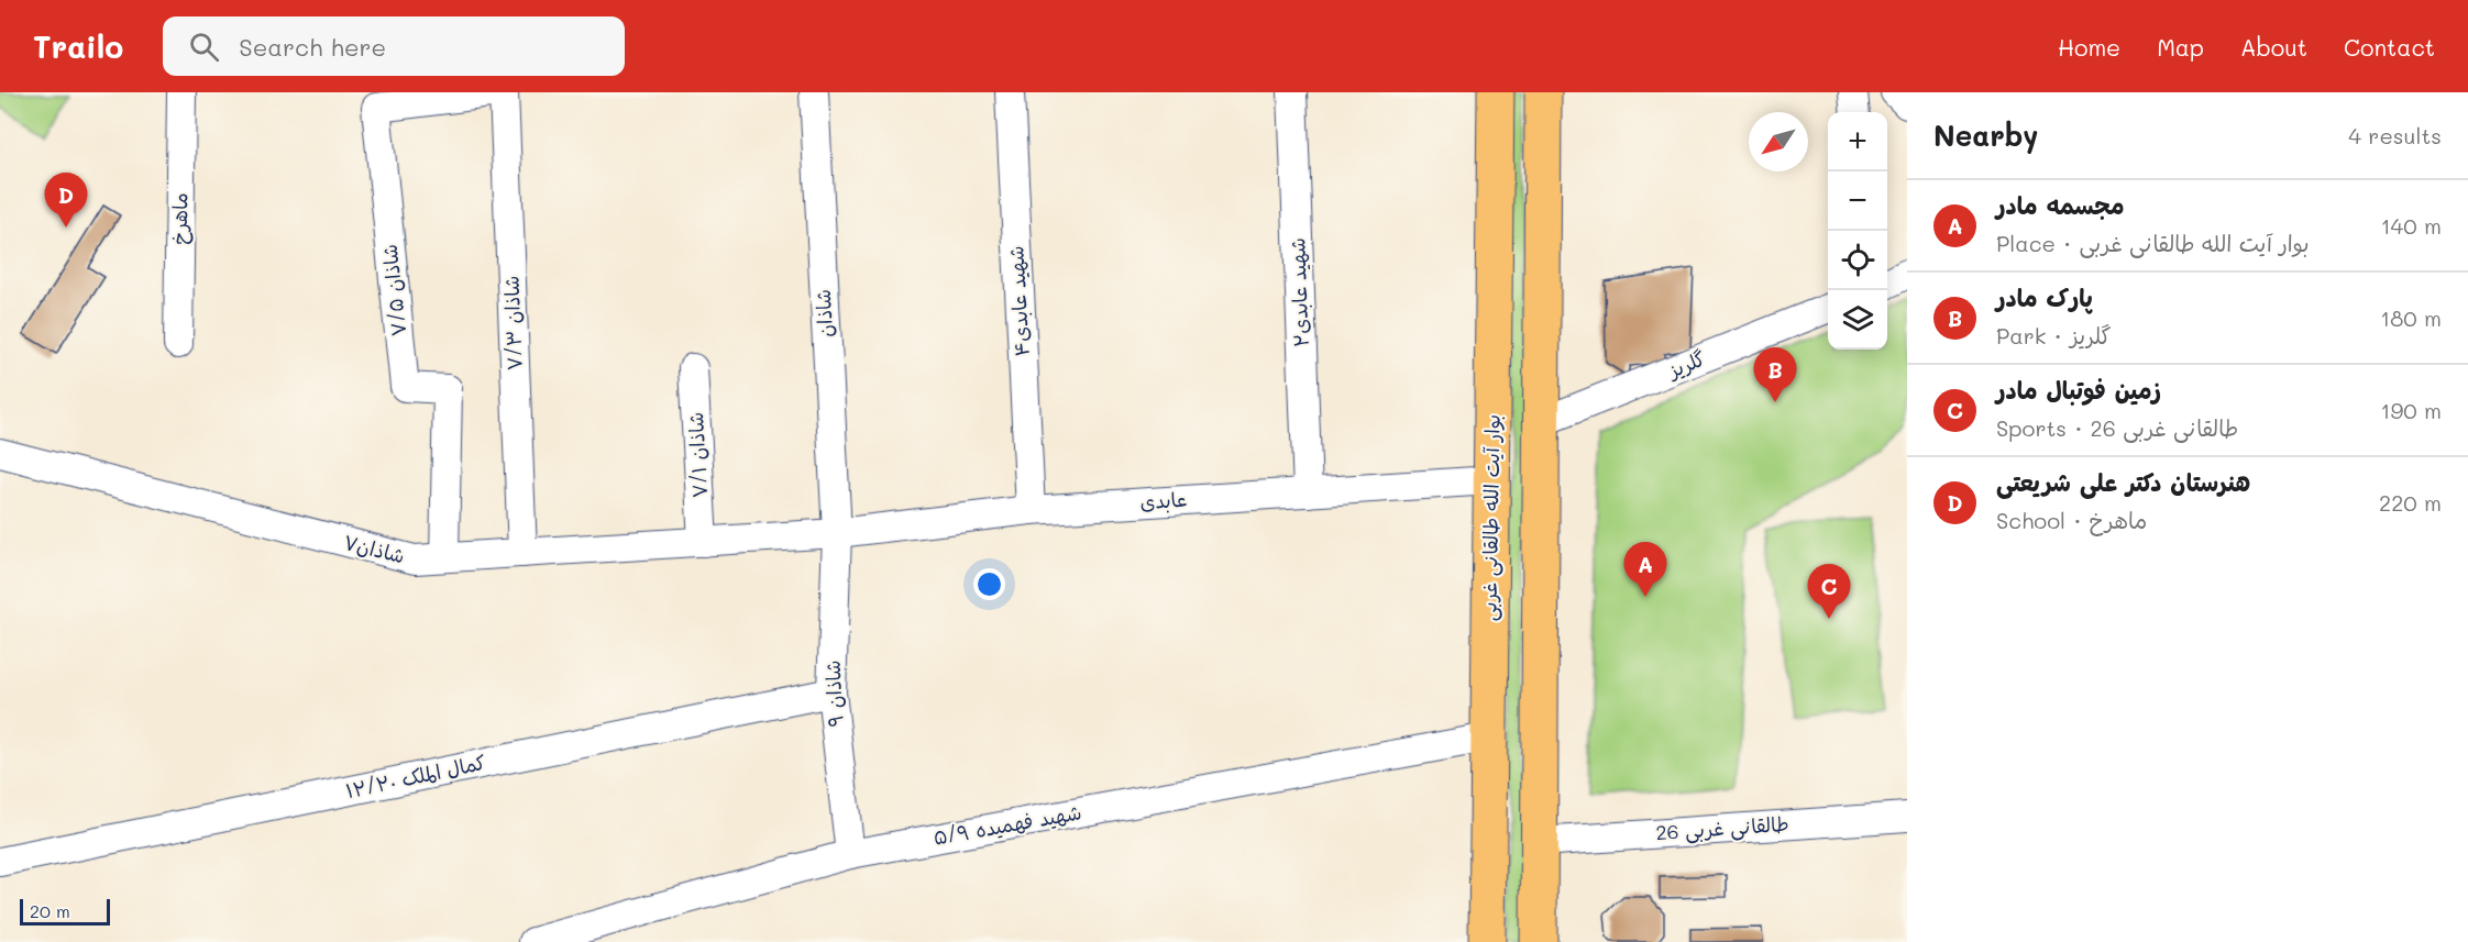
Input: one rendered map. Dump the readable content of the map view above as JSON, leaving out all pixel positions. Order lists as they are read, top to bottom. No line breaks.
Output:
{"streets":{"main road":["بوار آیت الله طالقانی غربی"],"street":["ماهرخ","شاذان ۷/۵","شهید عابدی۲","شهید عابدی۴","شاذان","شاذان ۷/۳","گلریز","شاذان ۷/۱","عابدی","شاذان۷","شاذان ۹","کمال الملک ۱۲/۲۰","شهید فهمیده ۵/۹","طالقانی غربی 26"]},"crossings":[["شاذان ۷/۵","شاذان ۷/۳"],["شاذان ۷/۵","شاذان۷"],["شهید عابدی۲","عابدی"],["شهید عابدی۴","عابدی"],["شاذان","عابدی"],["شاذان","شاذان۷"],["شاذان","شاذان ۹"],["شاذان ۷/۳","شاذان۷"],["شاذان ۷/۱","شاذان۷"],["عابدی","بوار آیت الله طالقانی غربی"],["عابدی","شاذان۷"],["عابدی","شاذان ۹"],["بوار آیت الله طالقانی غربی","شهید فهمیده ۵/۹"],["شاذان۷","شاذان ۹"],["شاذان ۹","کمال الملک ۱۲/۲۰"],["شاذان ۹","شهید فهمیده ۵/۹"]],"scale_bar":"20 m","north":"bottom left","page":{"header":"Trailo","search":"Search here","nav":["Home","Map","About","Contact"],"heading":["Nearby","4 results"],"map_buttons":["+","−"],"pins":["D","B","A","C"],"list":[{"mark":"A","name":"مجسمه مادر","note":"Place · بوار آیت الله طالقانی غربی","value":"140 m"},{"mark":"B","name":"پارک مادر","note":"Park · گلریز","value":"180 m"},{"mark":"C","name":"زمین فوتبال مادر","note":"Sports · طالقانی غربی 26","value":"190 m"},{"mark":"D","name":"هنرستان دکتر علی شریعتی","note":"School · ماهرخ","value":"220 m"}],"scale":"20 m"}}
